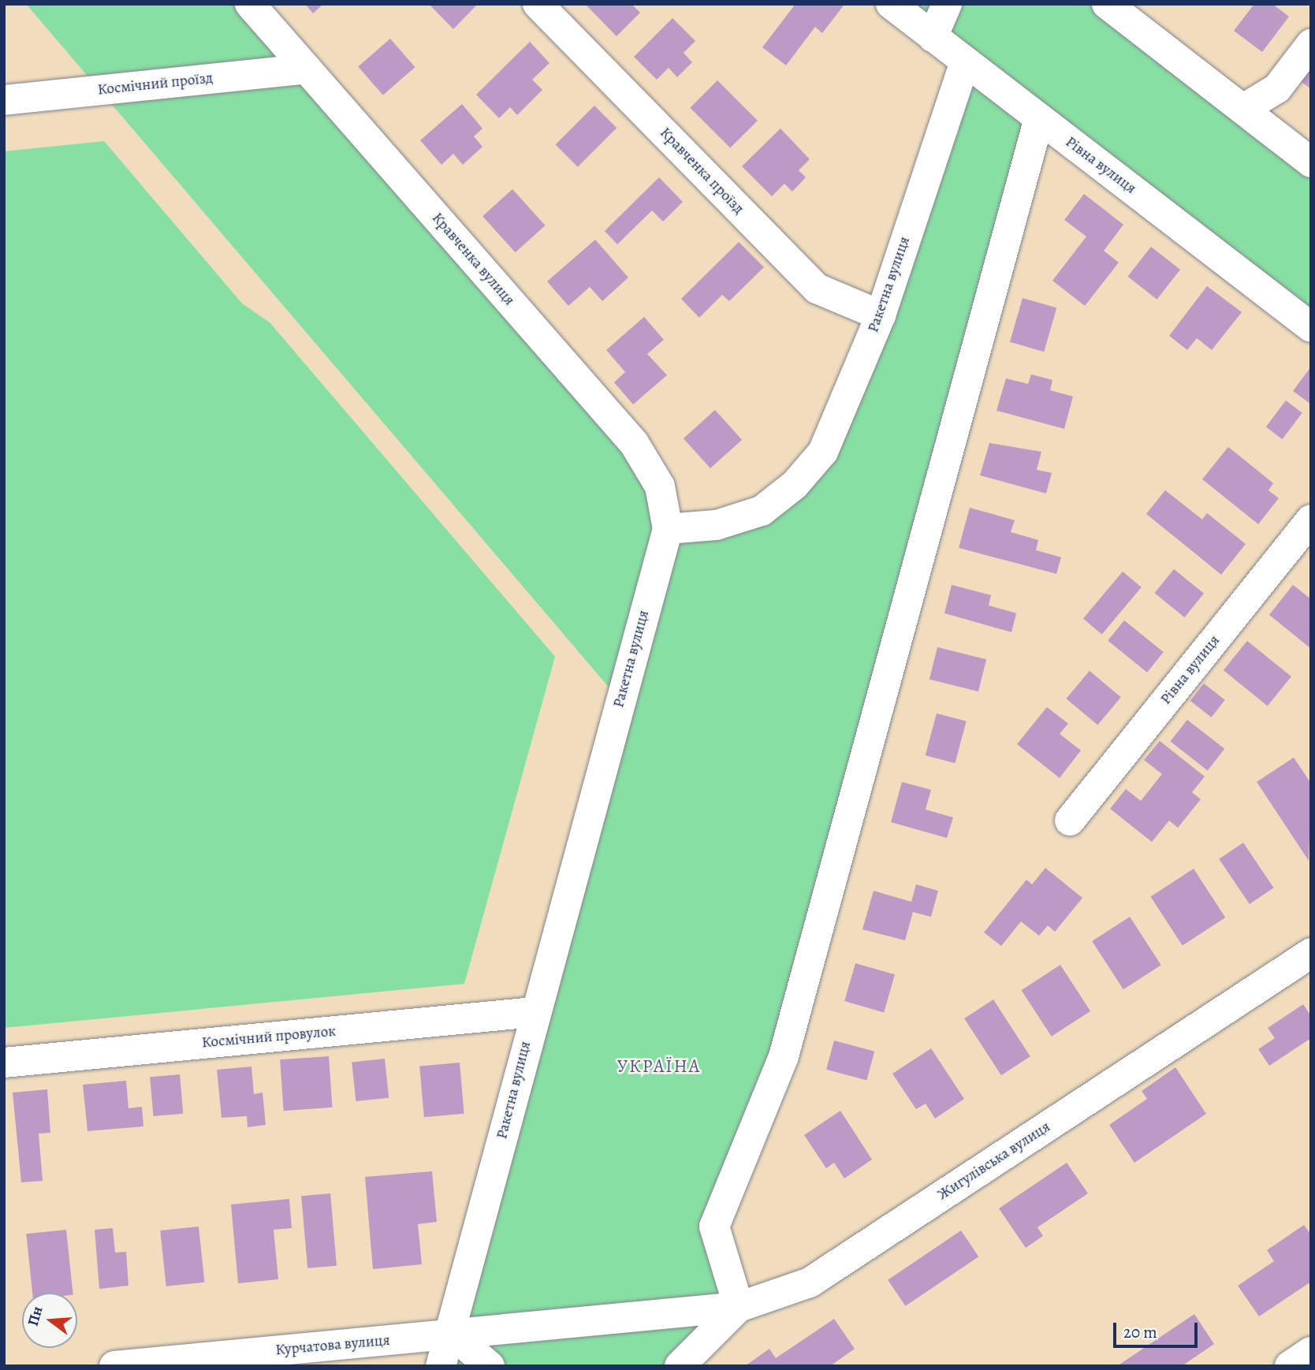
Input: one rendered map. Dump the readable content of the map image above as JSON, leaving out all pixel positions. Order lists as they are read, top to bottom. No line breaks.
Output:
{"streets":{"street":["Космічний проїзд","Рівна вулиця","Кравченка проїзд","Кравченка вулиця","Ракетна вулиця","Космічний провулок","Жигулівська вулиця","Курчатова вулиця"]},"crossings":[["Космічний проїзд","Кравченка вулиця"],["Рівна вулиця","Ракетна вулиця"],["Кравченка проїзд","Ракетна вулиця"],["Кравченка вулиця","Ракетна вулиця"],["Ракетна вулиця","Космічний провулок"],["Ракетна вулиця","Курчатова вулиця"],["Жигулівська вулиця","Курчатова вулиця"]],"districts":["УКРАЇНА"],"scale_bar":"20 m","north":"left"}
